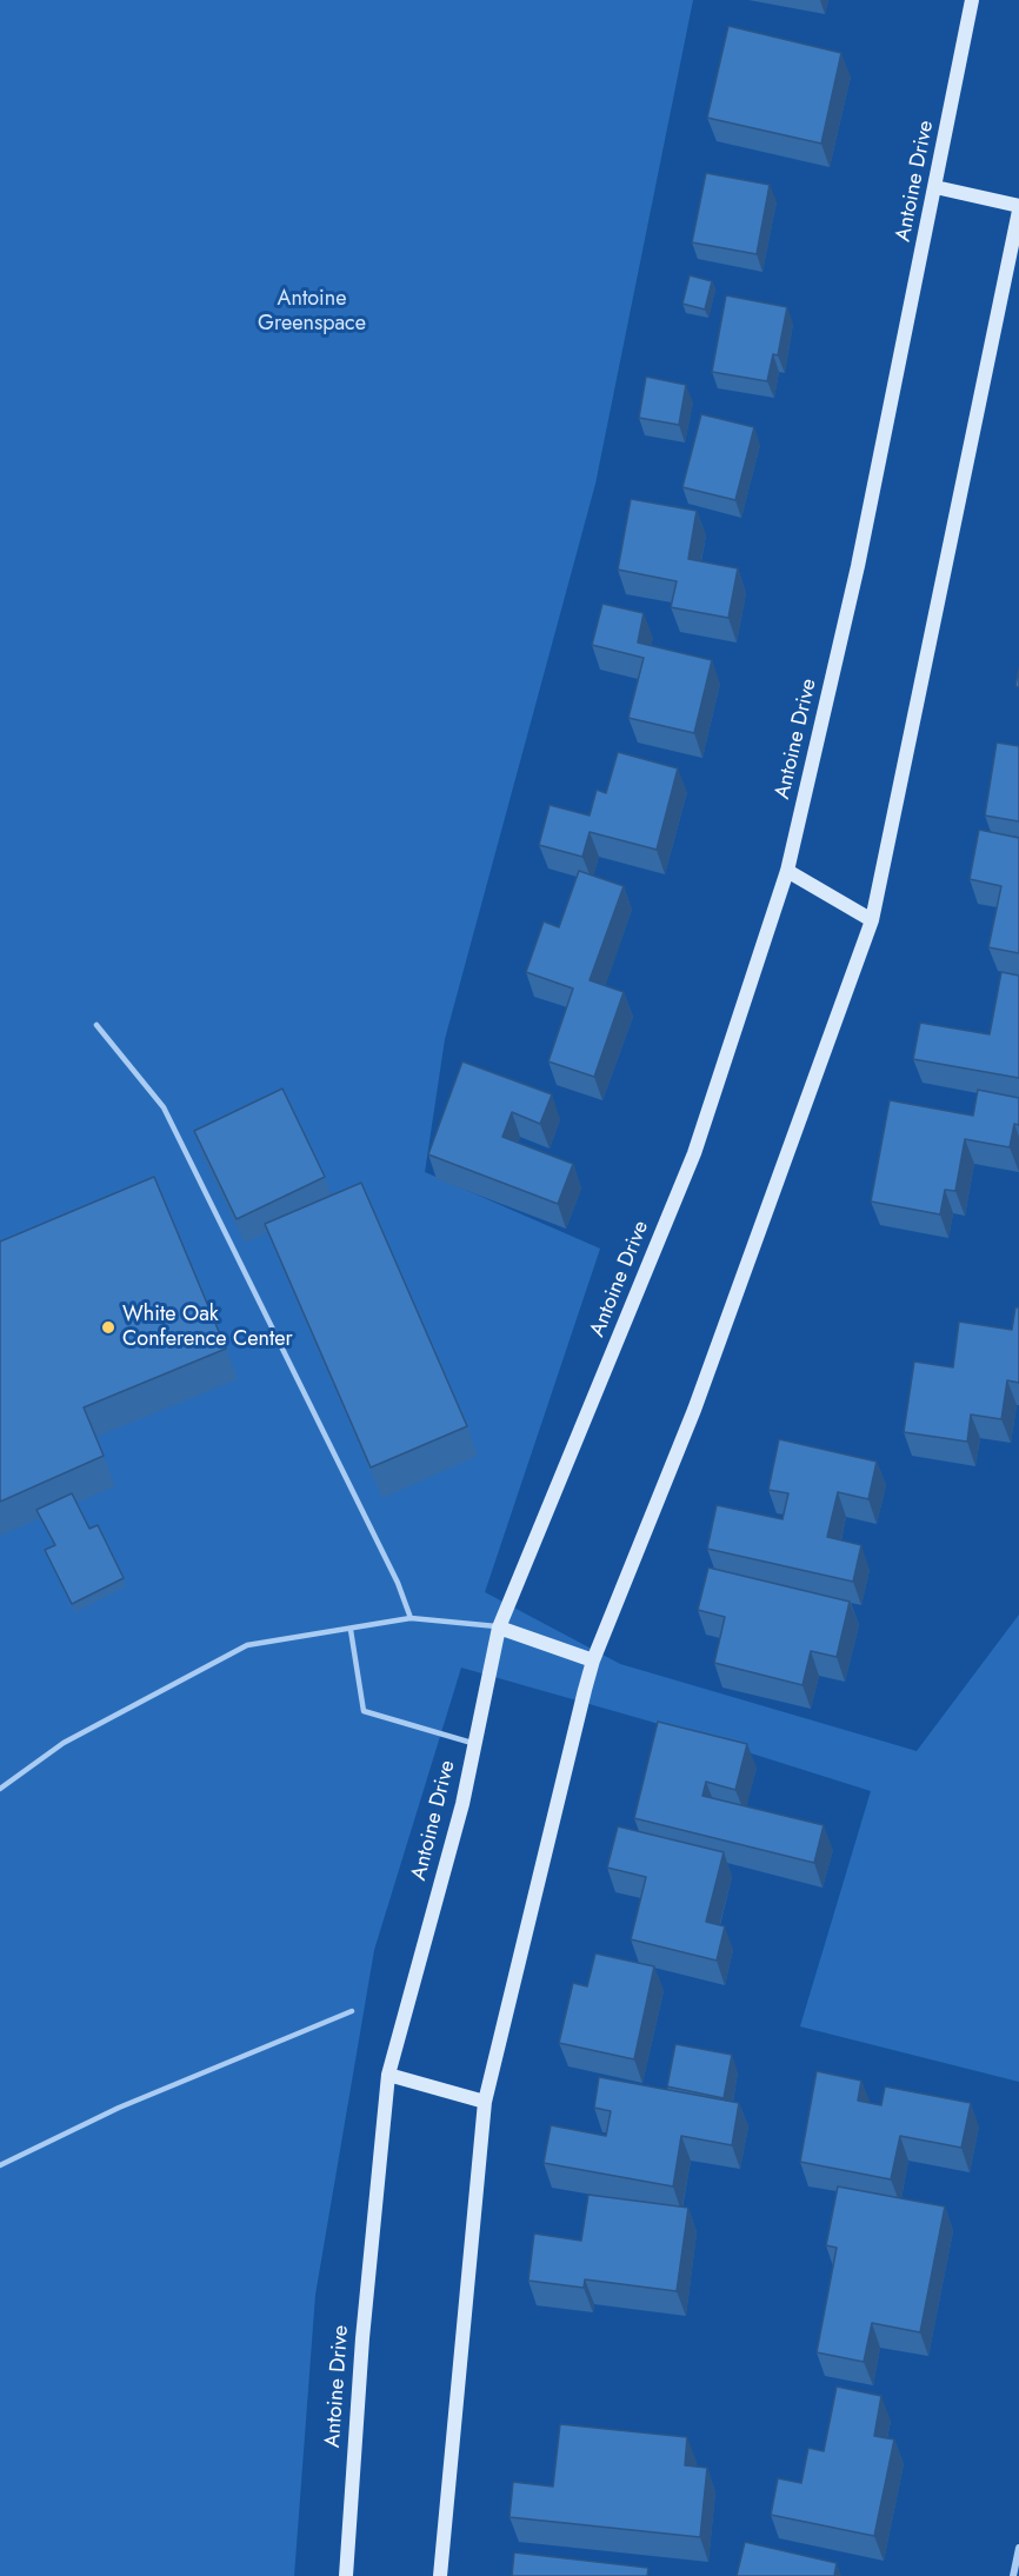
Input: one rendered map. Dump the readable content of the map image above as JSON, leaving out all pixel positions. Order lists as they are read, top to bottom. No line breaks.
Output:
{"streets":{"main road":["Antoine Drive"]},"parks":["Antoine Greenspace"],"places":["White Oak Conference Center"]}
